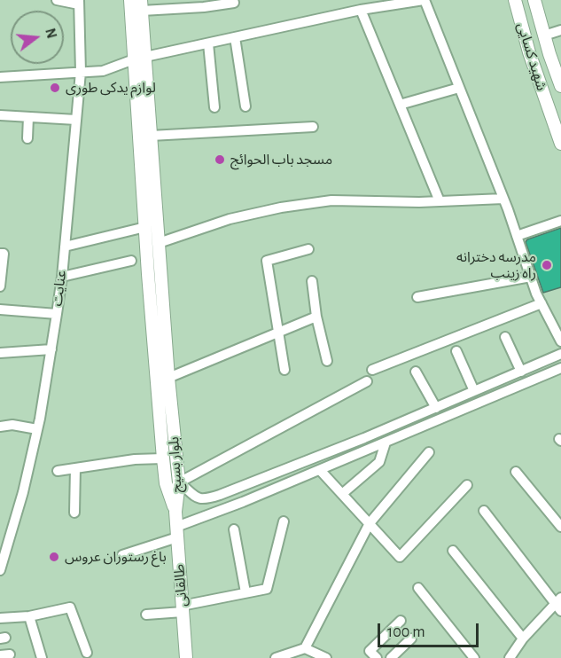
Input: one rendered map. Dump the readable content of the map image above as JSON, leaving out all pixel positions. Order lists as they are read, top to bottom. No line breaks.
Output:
{"streets":{"main road":["شهید کسایی","بلوار بسیج","طالقانی"],"street":["عنایت"]},"crossings":[["بلوار بسیج","طالقانی"]],"places":["لوازم یدکی طوری","مسجد باب الحوائج","مدرسه دخترانه راه زینب","باغ رستوران عروس"],"scale_bar":"100 m","north":"right"}
